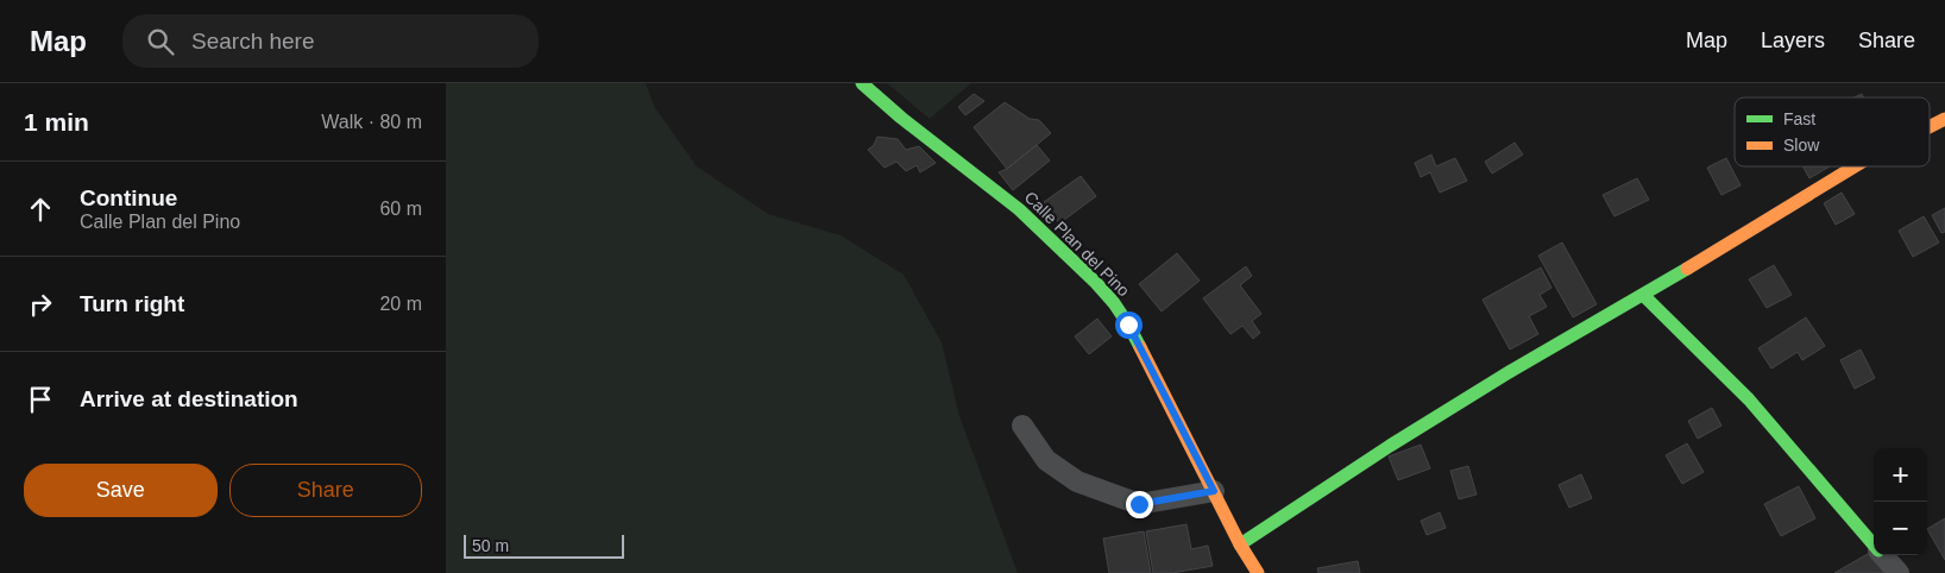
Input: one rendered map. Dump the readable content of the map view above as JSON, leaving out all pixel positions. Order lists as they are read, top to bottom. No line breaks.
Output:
{"streets":{"street":["Calle Plan del Pino"]},"legend":["Fast","Slow"],"scale_bar":"50 m","page":{"header":"Map","search":"Search here","nav":["Map","Layers","Share"],"heading":["1 min","Walk · 80 m"],"list":[["Continue","Calle Plan del Pino","60 m"],["Turn right","20 m"],"Arrive at destination"],"buttons":["Save","Share"],"map_buttons":["+","−"],"scale":"50 m"}}
